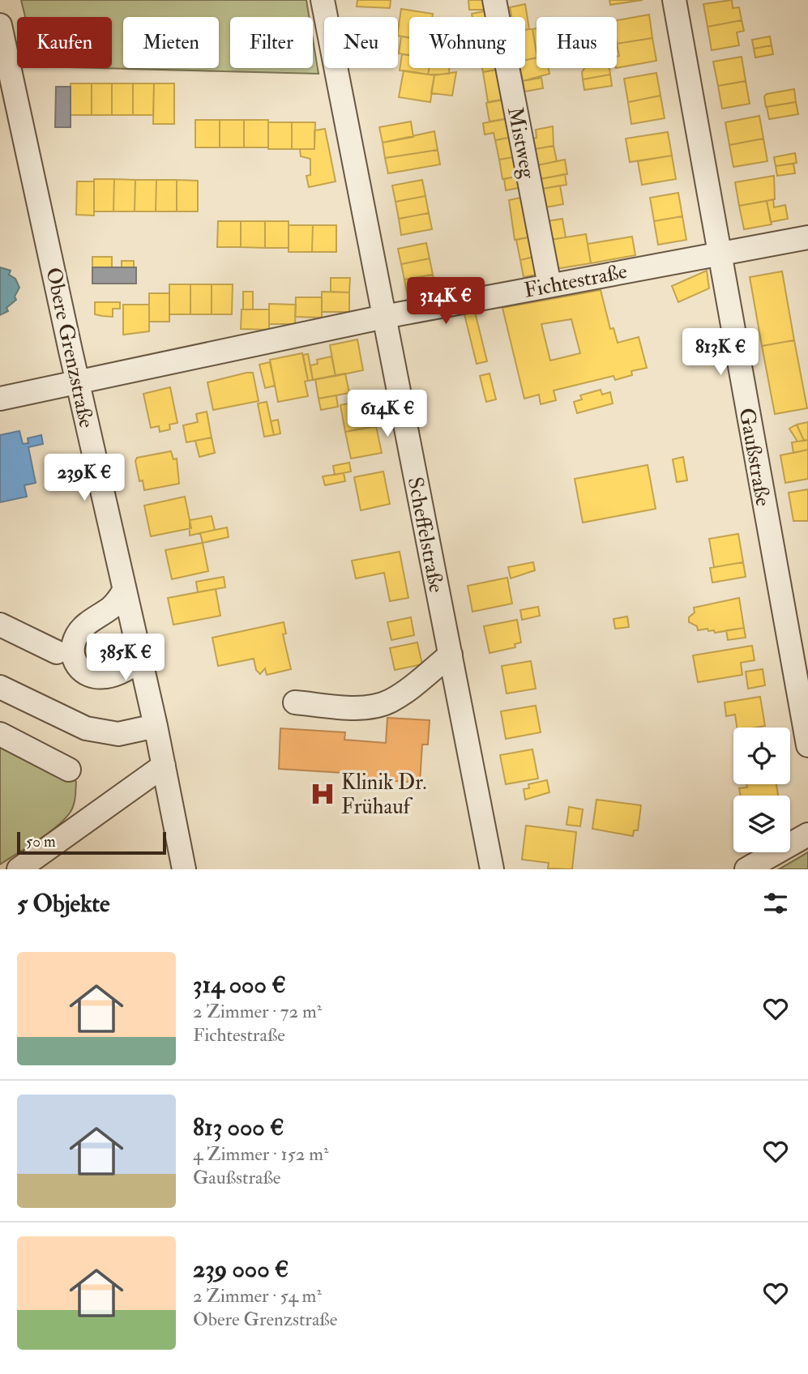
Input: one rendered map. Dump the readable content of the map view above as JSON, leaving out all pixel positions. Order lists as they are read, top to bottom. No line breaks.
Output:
{"streets":{"street":["Mistweg","Fichtestraße","Obere Grenzstraße","Gaußstraße","Scheffelstraße"]},"crossings":[["Mistweg","Fichtestraße"],["Fichtestraße","Obere Grenzstraße"],["Fichtestraße","Gaußstraße"],["Fichtestraße","Scheffelstraße"]],"places":{"hospital":["Klinik Dr. Frühauf"]},"scale_bar":"50 m","page":{"chip":["Kaufen","Mieten","Filter","Neu","Wohnung","Haus"],"price":["314K €","813K €","614K €","239K €","385K €"],"scale":"50 m","heading":"5 Objekte","list":[{"name":"314 000 €","note":"2 Zimmer · 72 m² · Fichtestraße"},{"name":"813 000 €","note":"4 Zimmer · 152 m² · Gaußstraße"},{"name":"239 000 €","note":"2 Zimmer · 54 m² · Obere Grenzstraße"}]}}
